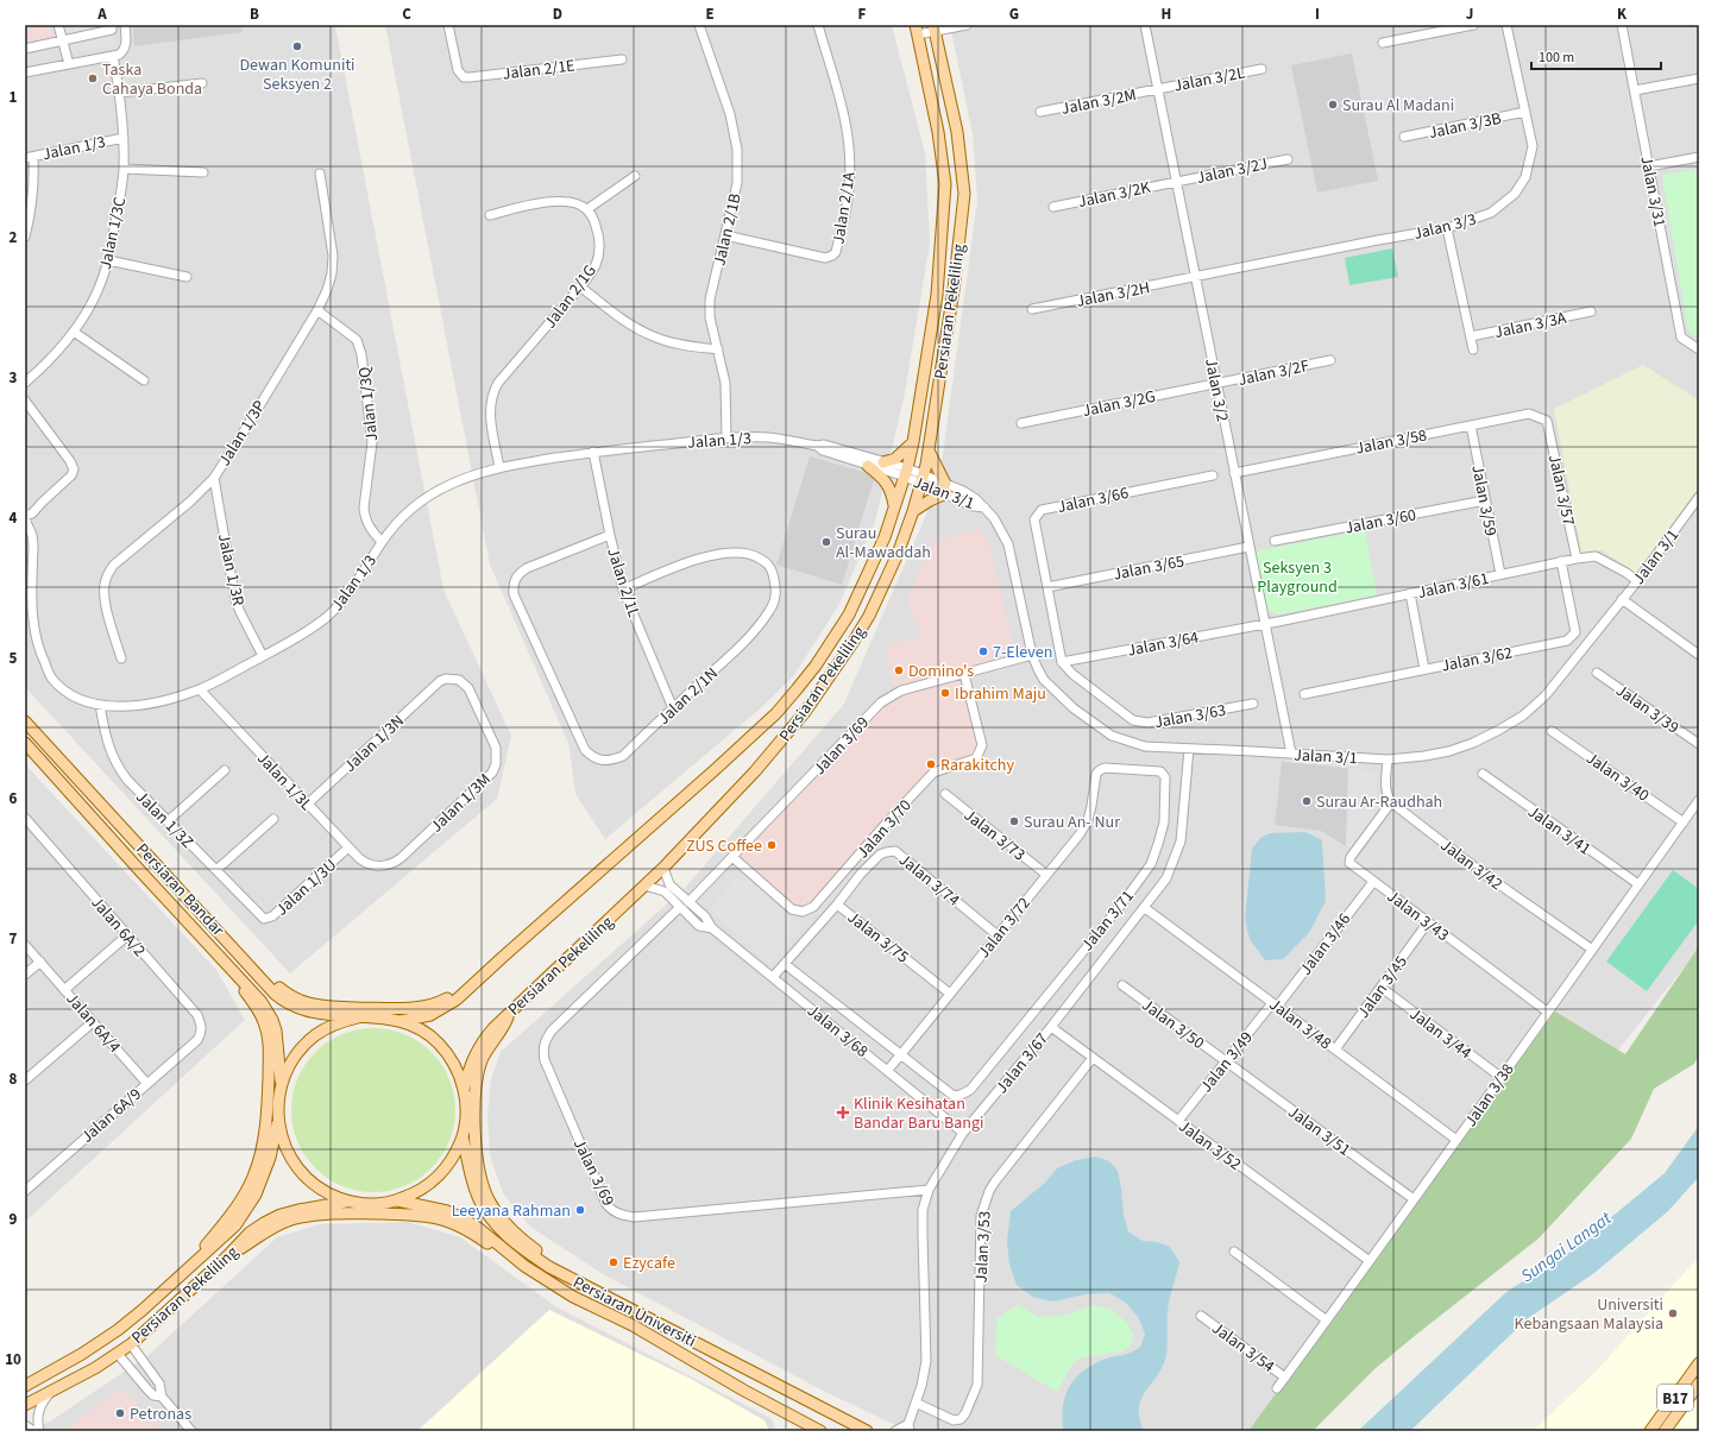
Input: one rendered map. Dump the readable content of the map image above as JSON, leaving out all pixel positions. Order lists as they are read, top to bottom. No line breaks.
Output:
{"streets":{"main road":["Persiaran Pekeliling","Persiaran Bandar","Persiaran Universiti","B17"],"street":["Jalan 2/1E","Jalan 3/2L","Jalan 3/2M","Jalan 3/3B","Jalan 1/3","Jalan 3/2J","Jalan 3/31","Jalan 3/2K","Jalan 2/1A","Jalan 3/3","Jalan 2/1B","Jalan 1/3C","Jalan 3/2H","Jalan 2/1G","Jalan 3/3A","Jalan 3/2F","Jalan 3/2","Jalan 3/2G","Jalan 1/3Q","Jalan 1/3P","Jalan 3/58","Jalan 3/57","Jalan 3/1","Jalan 3/66","Jalan 3/59","Jalan 3/60","Jalan 3/65","Jalan 1/3R","Jalan 2/1L","Jalan 3/61","Jalan 3/64","Jalan 3/62","Jalan 2/1N","Jalan 3/39","Jalan 3/63","Jalan 1/3N","Jalan 3/69","Jalan 3/40","Jalan 1/3L","Jalan 1/3M","Jalan 1/3Z","Jalan 3/70","Jalan 3/41","Jalan 3/73","Jalan 3/42","Jalan 3/74","Jalan 1/3U","Jalan 3/43","Jalan 3/71","Jalan 6A/2","Jalan 3/72","Jalan 3/75","Jalan 3/46","Jalan 3/45","Jalan 6A/4","Jalan 3/50","Jalan 3/48","Jalan 3/68","Jalan 3/44","Jalan 3/49","Jalan 3/67","Jalan 3/38","Jalan 6A/9","Jalan 3/51","Jalan 3/52","Jalan 3/53","Jalan 3/54"]},"crossings":[["Jalan 3/2L","Jalan 3/2M"],["Jalan 3/2L","Jalan 3/2"],["Jalan 3/2M","Jalan 3/2"],["Jalan 3/3B","Jalan 3/3"],["Jalan 1/3","Jalan 2/1B"],["Jalan 1/3","Jalan 1/3C"],["Jalan 1/3","Jalan 2/1G"],["Jalan 1/3","Persiaran Pekeliling"],["Jalan 1/3","Jalan 1/3Q"],["Jalan 1/3","Jalan 3/1"],["Jalan 1/3","Jalan 1/3R"],["Jalan 1/3","Jalan 2/1L"],["Jalan 1/3","Jalan 1/3L"],["Jalan 1/3","Jalan 1/3Z"],["Jalan 3/2J","Jalan 3/2K"],["Jalan 3/2J","Jalan 3/2"],["Jalan 3/2K","Jalan 3/2"],["Jalan 2/1A","Jalan 2/1B"],["Jalan 3/3","Jalan 3/2H"],["Jalan 3/3","Jalan 3/3A"],["Jalan 3/3","Jalan 3/2"],["Jalan 3/2H","Jalan 3/2"],["Persiaran Pekeliling","Jalan 3/1"],["Persiaran Pekeliling","Jalan 3/68"],["Jalan 3/2F","Jalan 3/2"],["Jalan 3/2F","Jalan 3/2G"],["Jalan 3/2","Jalan 3/2G"],["Jalan 3/2","Jalan 3/58"],["Jalan 3/2","Jalan 3/1"],["Jalan 3/2","Jalan 3/65"],["Jalan 3/2","Jalan 3/61"],["Jalan 3/2","Jalan 3/64"],["Jalan 1/3Q","Jalan 1/3P"],["Jalan 1/3P","Jalan 1/3R"],["Jalan 3/58","Jalan 3/57"],["Jalan 3/58","Jalan 3/59"],["Jalan 3/57","Jalan 3/61"],["Jalan 3/1","Jalan 3/61"],["Jalan 3/1","Jalan 3/69"],["Jalan 3/1","Jalan 3/67"],["Jalan 3/66","Jalan 3/65"],["Jalan 3/66","Jalan 3/64"],["Jalan 3/66","Jalan 3/63"],["Jalan 3/59","Jalan 3/60"],["Jalan 3/59","Jalan 3/61"],["Jalan 2/1L","Jalan 2/1N"],["Jalan 3/61","Jalan 3/64"],["Jalan 3/61","Jalan 3/62"],["Jalan 3/64","Jalan 3/63"],["Jalan 1/3N","Jalan 1/3L"],["Jalan 1/3N","Jalan 1/3M"],["Jalan 3/69","Jalan 3/70"],["Jalan 3/69","Jalan 3/68"],["Jalan 3/69","Jalan 3/67"],["Jalan 3/40","Jalan 3/38"],["Jalan 1/3L","Jalan 1/3M"],["Jalan 1/3L","Jalan 1/3U"],["Jalan 1/3Z","Jalan 1/3U"],["Jalan 3/41","Jalan 3/38"],["Jalan 3/73","Jalan 3/72"],["Jalan 3/42","Jalan 3/43"],["Jalan 3/42","Jalan 3/38"],["Jalan 3/74","Jalan 3/72"],["Jalan 3/74","Jalan 3/75"],["Jalan 3/43","Jalan 3/46"],["Jalan 3/43","Jalan 3/45"],["Jalan 3/43","Jalan 3/38"],["Jalan 3/71","Jalan 3/72"],["Jalan 6A/2","Jalan 6A/9"],["Jalan 3/72","Jalan 3/75"],["Jalan 3/72","Jalan 3/68"],["Jalan 3/46","Jalan 3/48"],["Jalan 3/46","Jalan 3/49"],["Jalan 3/45","Jalan 3/48"],["Jalan 3/45","Jalan 3/44"],["Jalan 6A/4","Jalan 6A/9"],["Jalan 3/50","Jalan 3/49"],["Jalan 3/50","Jalan 3/51"],["Jalan 3/48","Jalan 3/49"],["Jalan 3/48","Jalan 3/67"],["Jalan 3/48","Jalan 3/38"],["Jalan 3/68","Jalan 3/67"],["Jalan 3/44","Jalan 3/38"],["Jalan 3/49","Jalan 3/51"],["Jalan 3/49","Jalan 3/52"],["Jalan 3/67","Jalan 3/52"],["Jalan 3/67","Jalan 3/53"],["Jalan 3/38","Jalan 3/51"],["Jalan 3/38","Jalan 3/52"],["Jalan 3/38","Jalan 3/54"],["Jalan 3/52","Jalan 3/53"]],"water":["Sungai Langat"],"parks":["Seksyen 3 Playground"],"places":{"other":["Dewan Komuniti Seksyen 2","Taska Cahaya Bonda","Surau Al Madani","Surau Al-Mawaddah","7-Eleven","Domino's","Ibrahim Maju","Rarakitchy","Surau Ar-Raudhah","Surau An- Nur","ZUS Coffee","Leeyana Rahman","Ezycafe","Universiti Kebangsaan Malaysia","Petronas"],"health":["Klinik Kesihatan Bandar Baru Bangi"]},"scale_bar":"100 m","grid":{"columns":["A","B","C","D","E","F","G","H","I","J","K"],"rows":["1","2","3","4","5","6","7","8","9","10"]}}
